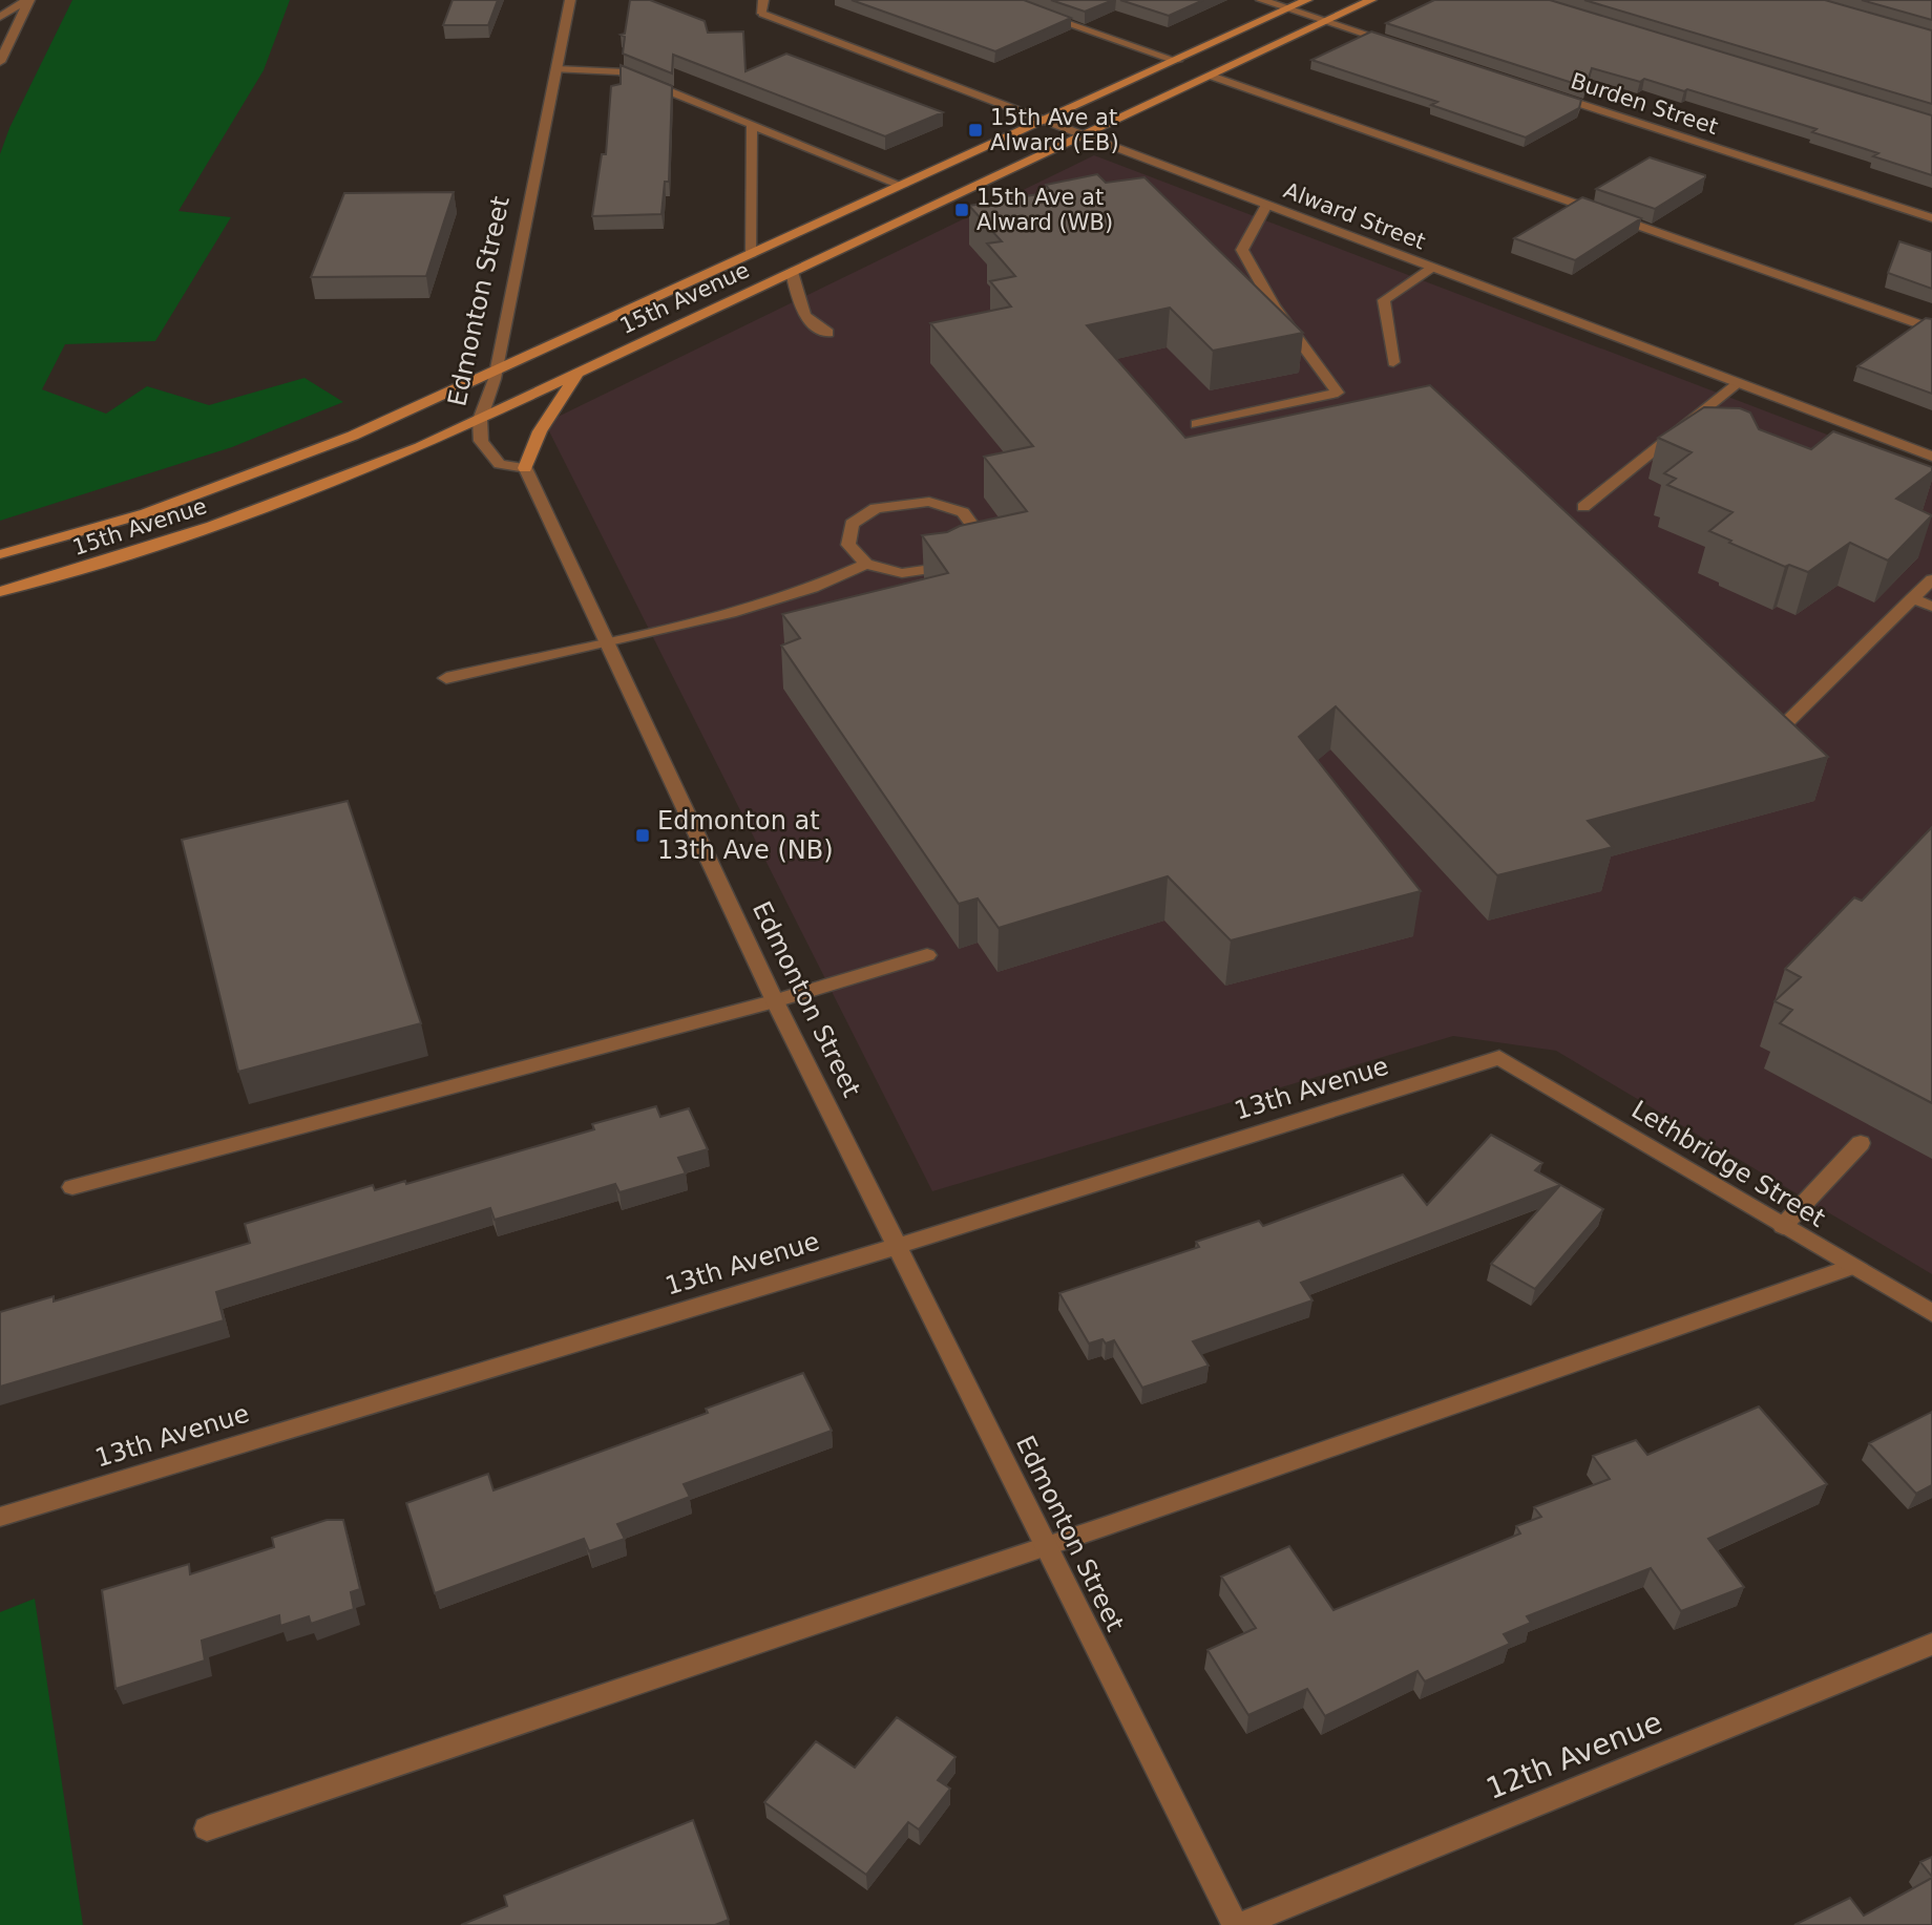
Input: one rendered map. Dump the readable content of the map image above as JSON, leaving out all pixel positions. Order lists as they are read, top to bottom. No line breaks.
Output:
{"streets":{"main road":["15th Avenue"],"street":["Burden Street","Alward Street","Edmonton Street","13th Avenue","Lethbridge Street","12th Avenue"]},"crossings":[["Alward Street","15th Avenue"],["15th Avenue","Edmonton Street"],["Edmonton Street","13th Avenue"],["Edmonton Street","12th Avenue"],["13th Avenue","Lethbridge Street"]],"places":{"transit":["15th Ave at Alward (EB)","15th Ave at Alward (WB)","Edmonton at 13th Ave (NB)"]}}
